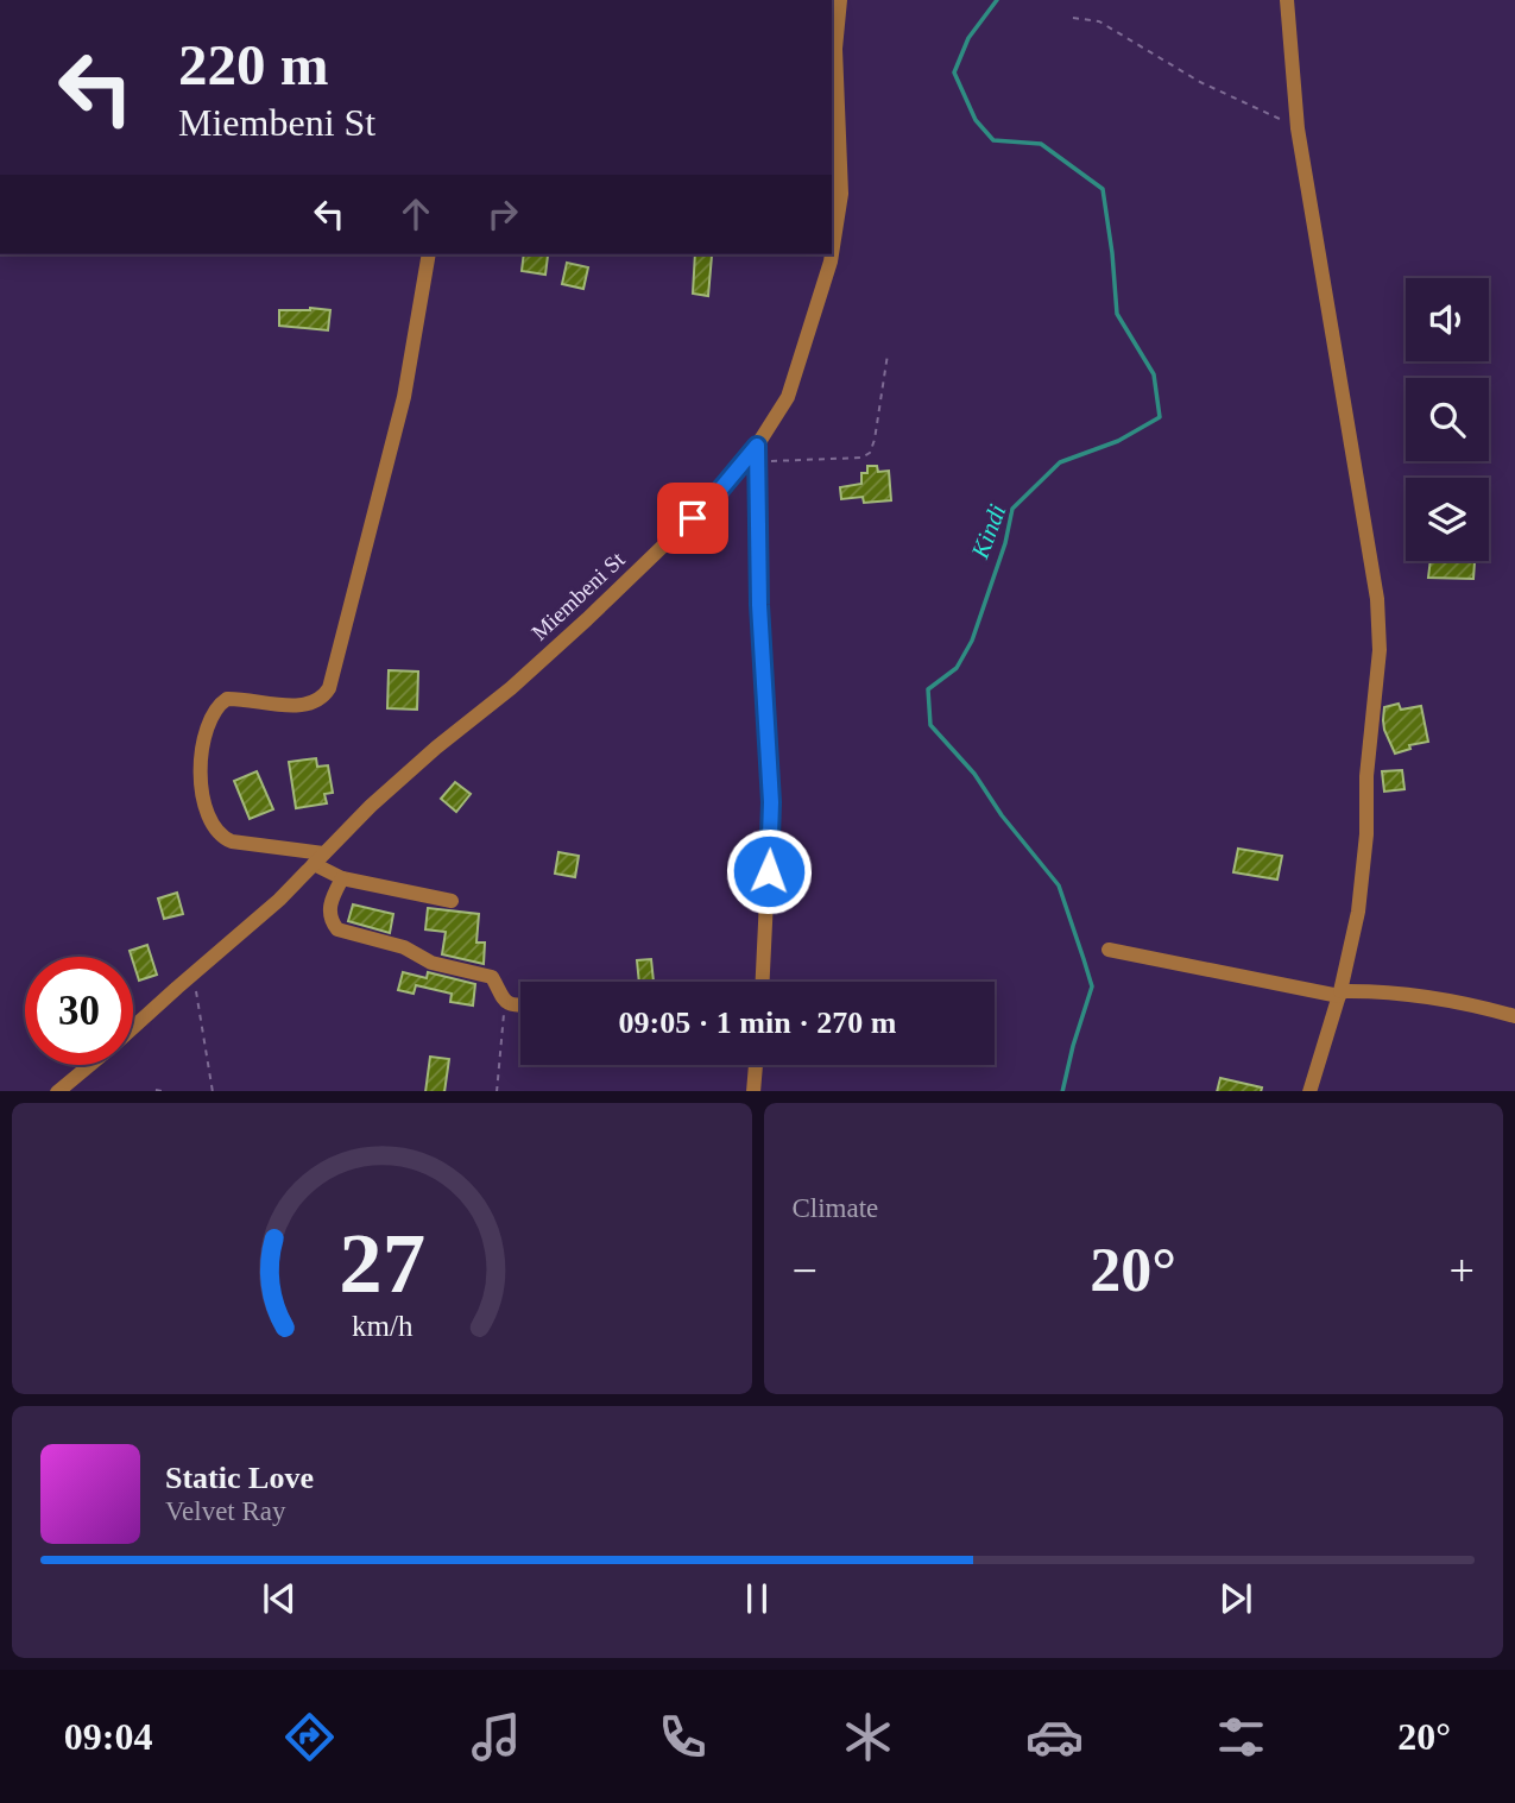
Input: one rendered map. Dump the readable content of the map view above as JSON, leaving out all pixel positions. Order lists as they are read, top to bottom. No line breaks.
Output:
{"streets":{"street":["Miembeni St"]},"water":["Kindi"],"page":{"turn":["220 m","Miembeni St"],"limit":"30","trip":"09:05 · 1 min · 270 m","tile":"Climate","heat":["−","20°","+"],"song":["Static Love","Velvet Ray"],"tabs":["09:04","20°"],"gauge":["27","km/h"]}}
